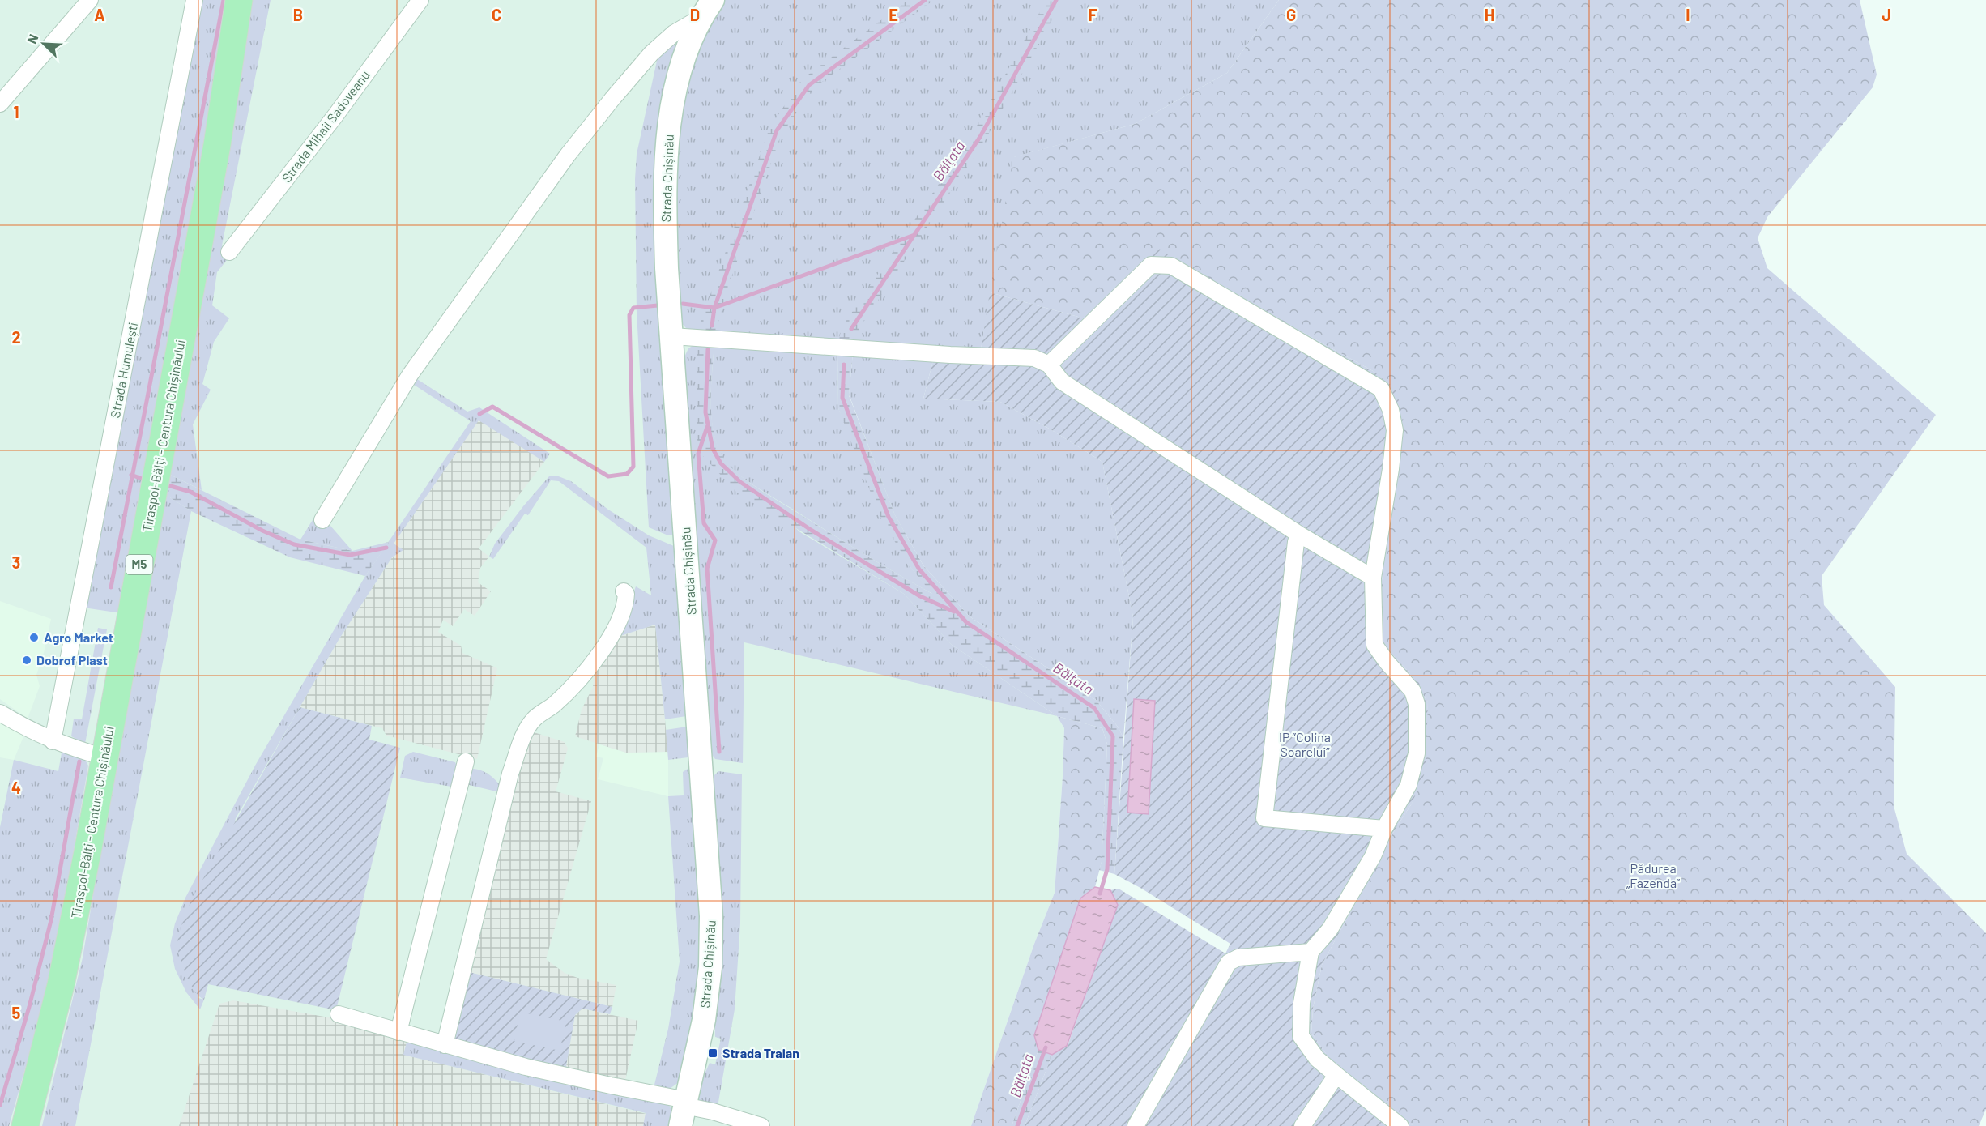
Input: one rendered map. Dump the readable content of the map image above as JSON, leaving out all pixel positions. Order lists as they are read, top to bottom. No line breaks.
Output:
{"streets":{"highway":["Tiraspol-Bălţi - Centura Chișinăului","M5"],"street":["Strada Mihail Sadoveanu","Strada Chișinău","Strada Humulești"]},"water":["Bălţata"],"parks":["IP ”Colina Soarelui”","Pădurea „Fazenda”"],"places":{"other":["Agro Market","Dobrof Plast"],"transit":["Strada Traian"]},"north":"top left","grid":{"columns":["A","B","C","D","E","F","G","H","I","J"],"rows":["1","2","3","4","5"]}}
